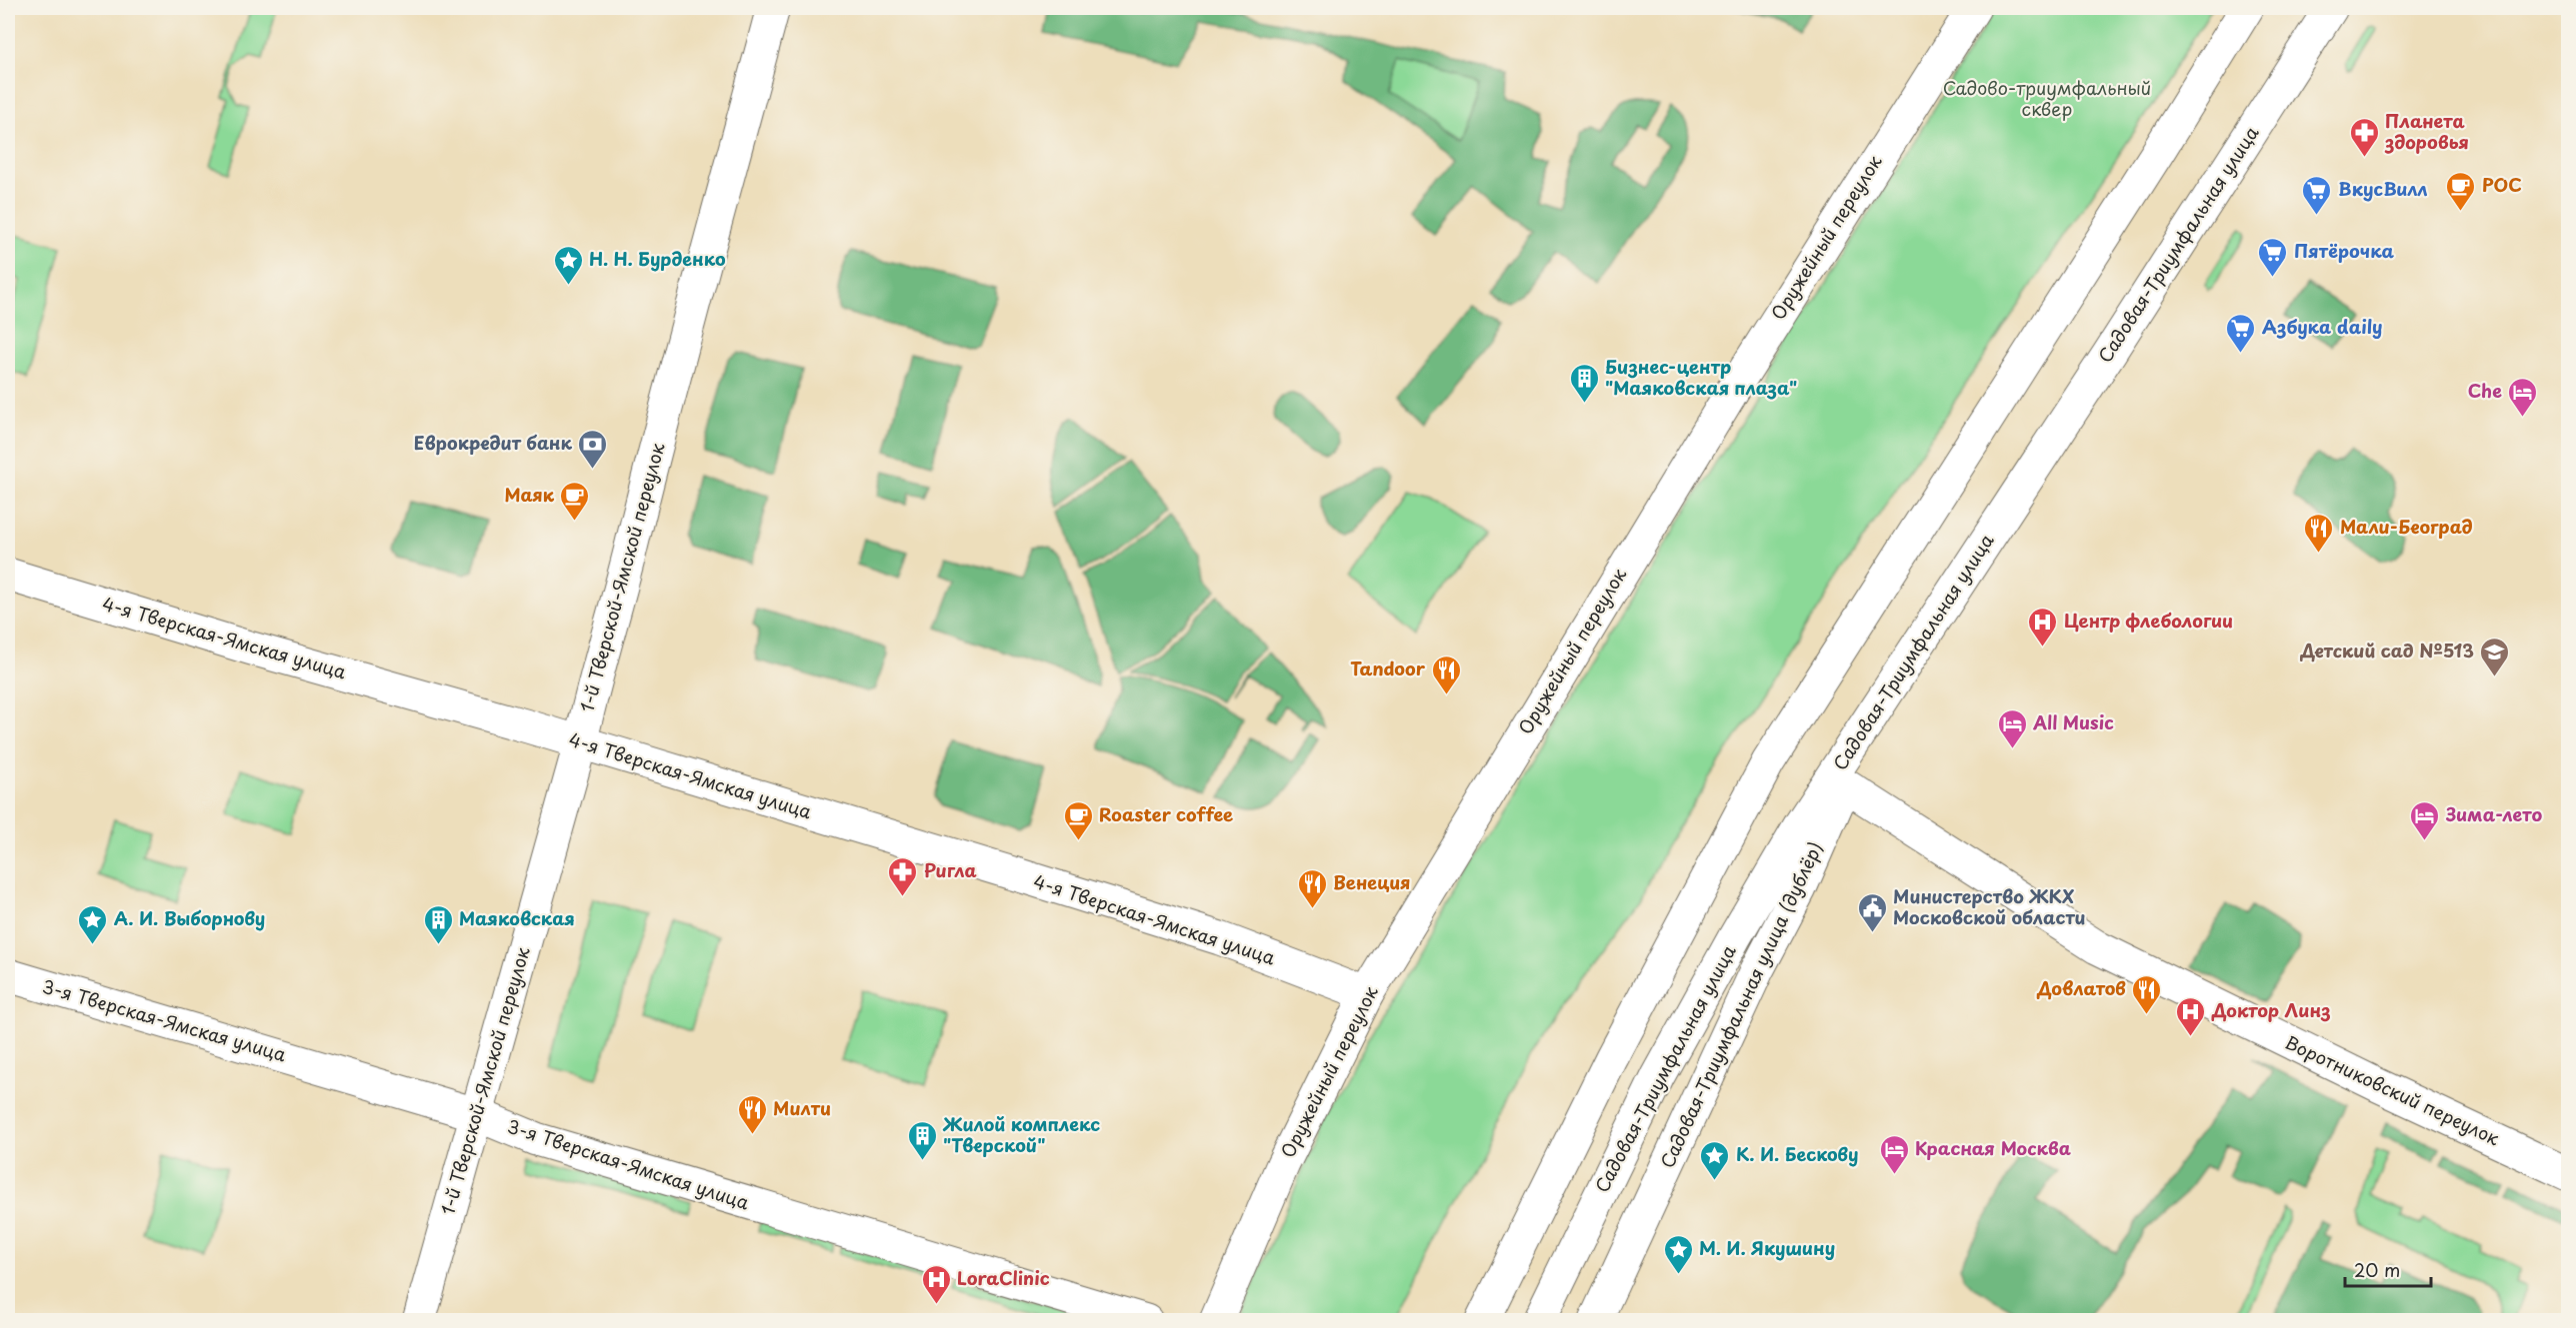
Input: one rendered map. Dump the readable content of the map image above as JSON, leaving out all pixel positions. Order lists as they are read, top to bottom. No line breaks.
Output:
{"streets":{"main road":["Оружейный переулок","Садовая-Триумфальная улица","1-й Тверской-Ямской переулок","4-я Тверская-Ямская улица","Садовая-Триумфальная улица (дублёр)","3-я Тверская-Ямская улица","Воротниковский переулок"]},"crossings":[["Оружейный переулок","4-я Тверская-Ямская улица"],["Садовая-Триумфальная улица","Садовая-Триумфальная улица (дублёр)"],["1-й Тверской-Ямской переулок","4-я Тверская-Ямская улица"],["1-й Тверской-Ямской переулок","3-я Тверская-Ямская улица"],["Садовая-Триумфальная улица (дублёр)","Воротниковский переулок"]],"parks":["Садово-триумфальный сквер"],"places":{"pharmacy":["Планета здоровья","Ригла"],"cafe":["РОС","Маяк","Roaster coffee"],"supermarket":["ВкусВилл","Пятёрочка","Азбука daily"],"place":["Н. Н. Бурденко","А. И. Выборнову","К. И. Бескову","М. И. Якушину"],"building":["Бизнес-центр \"Маяковская плаза\"","Маяковская","Жилой комплекс \"Тверской\""],"hotel":["Che","All Music","Зима-лето","Красная Москва"],"bank":["Еврокредит банк"],"restaurant":["Мали-Београд","Tandoor","Венеция","Довлатов","Милти"],"hospital":["Центр флебологии","Доктор Линз","LoraClinic"],"school or university":["Детский сад №513"],"public building":["Министерство ЖКХ Московской области"]},"scale_bar":"20 m"}
